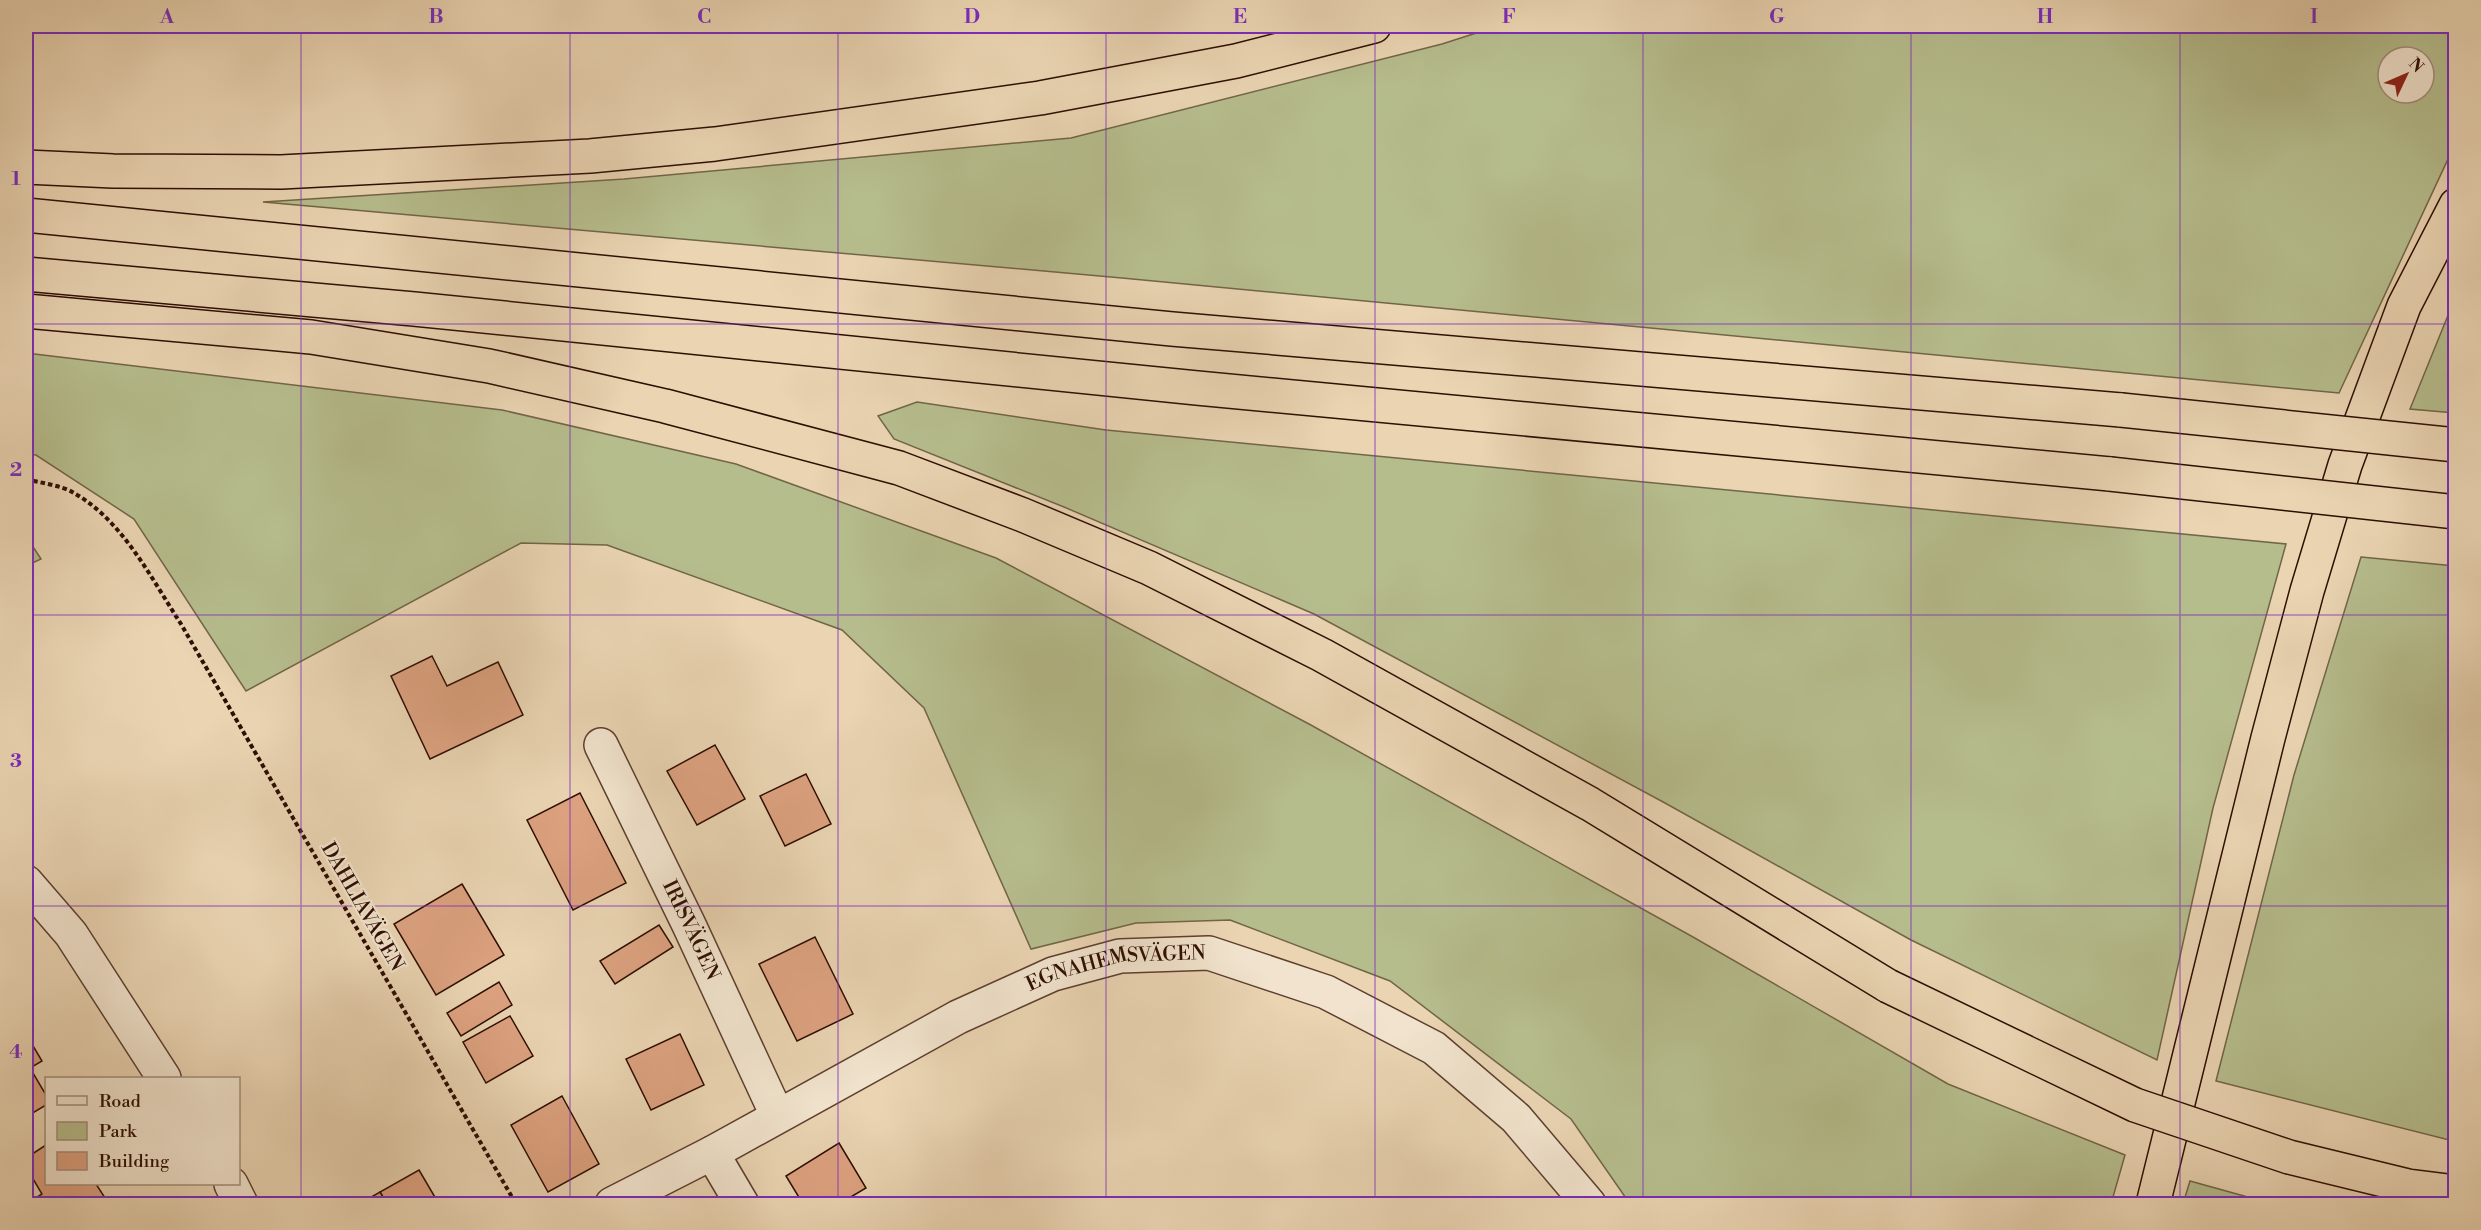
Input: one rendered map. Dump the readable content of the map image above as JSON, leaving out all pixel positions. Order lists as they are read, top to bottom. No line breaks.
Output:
{"streets":{"street":["IRISVÄGEN","EGNAHEMSVÄGEN"],"path":["DAHLIAVÄGEN"]},"crossings":[["IRISVÄGEN","EGNAHEMSVÄGEN"]],"legend":["Road","Park","Building"],"north":"top right","grid":{"columns":["A","B","C","D","E","F","G","H","I"],"rows":["1","2","3","4"]}}
